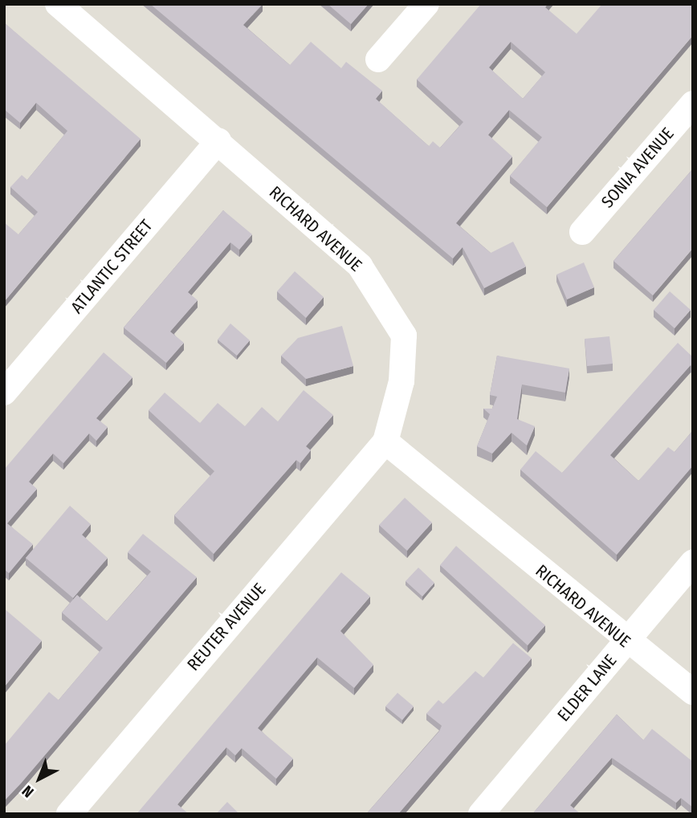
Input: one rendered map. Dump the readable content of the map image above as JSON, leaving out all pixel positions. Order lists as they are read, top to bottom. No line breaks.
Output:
{"streets":{"street":["SONIA AVENUE","RICHARD AVENUE","ATLANTIC STREET","REUTER AVENUE","ELDER LANE"]},"crossings":[["RICHARD AVENUE","ATLANTIC STREET"],["RICHARD AVENUE","REUTER AVENUE"],["RICHARD AVENUE","ELDER LANE"]],"north":"bottom left"}
